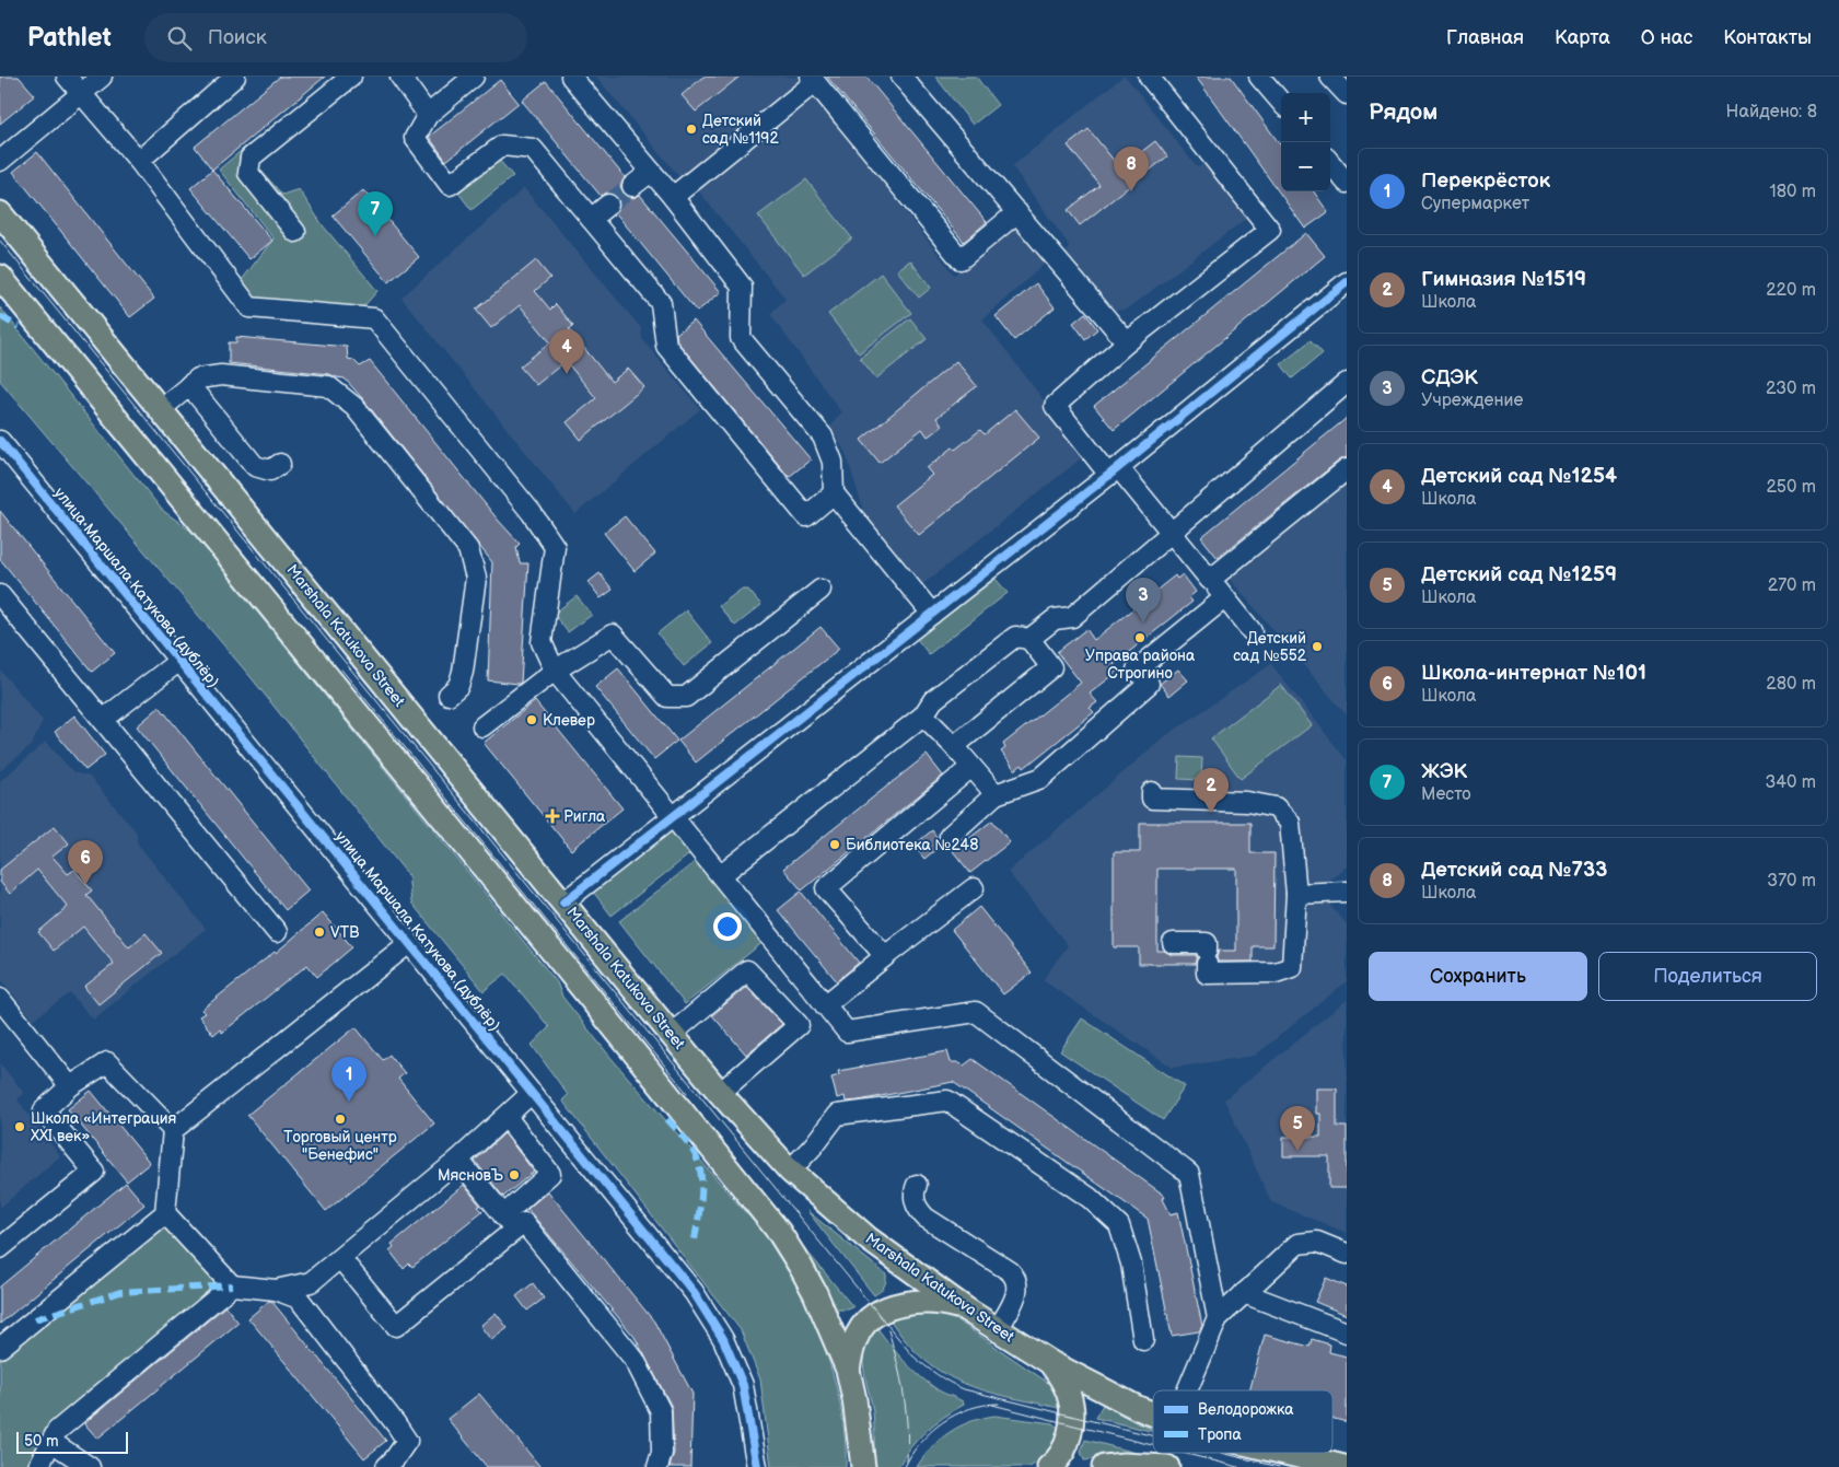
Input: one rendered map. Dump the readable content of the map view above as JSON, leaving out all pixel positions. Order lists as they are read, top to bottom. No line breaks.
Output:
{"streets":{"main road":["Marshala Katukova Street"],"street":["улица Маршала Катукова (дублёр)"]},"places":{"other":["Детский сад №1192","Управа района Строгино","Детский сад №552","Клевер","Библиотека №248","VTB","Торговый центр \"Бенефис\"","Школа «Интеграция XXI век»","МясновЪ"],"health":["Ригла"]},"legend":["Велодорожка","Тропа"],"scale_bar":"50 m","page":{"header":"Pathlet","search":"Поиск","nav":["Главная","Карта","О нас","Контакты"],"heading":["Рядом","Найдено: 8"],"map_buttons":["+","−"],"pins":["8","7","4","3","2","6","1","5"],"list":[{"mark":"1","name":"Перекрёсток","note":"Супермаркет","value":"180 m"},{"mark":"2","name":"Гимназия №1519","note":"Школа","value":"220 m"},{"mark":"3","name":"СДЭК","note":"Учреждение","value":"230 m"},{"mark":"4","name":"Детский сад №1254","note":"Школа","value":"250 m"},{"mark":"5","name":"Детский сад №1259","note":"Школа","value":"270 m"},{"mark":"6","name":"Школа-интернат №101","note":"Школа","value":"280 m"},{"mark":"7","name":"ЖЭК","note":"Место","value":"340 m"},{"mark":"8","name":"Детский сад №733","note":"Школа","value":"370 m"}],"buttons":["Сохранить","Поделиться"],"scale":"50 m"}}
